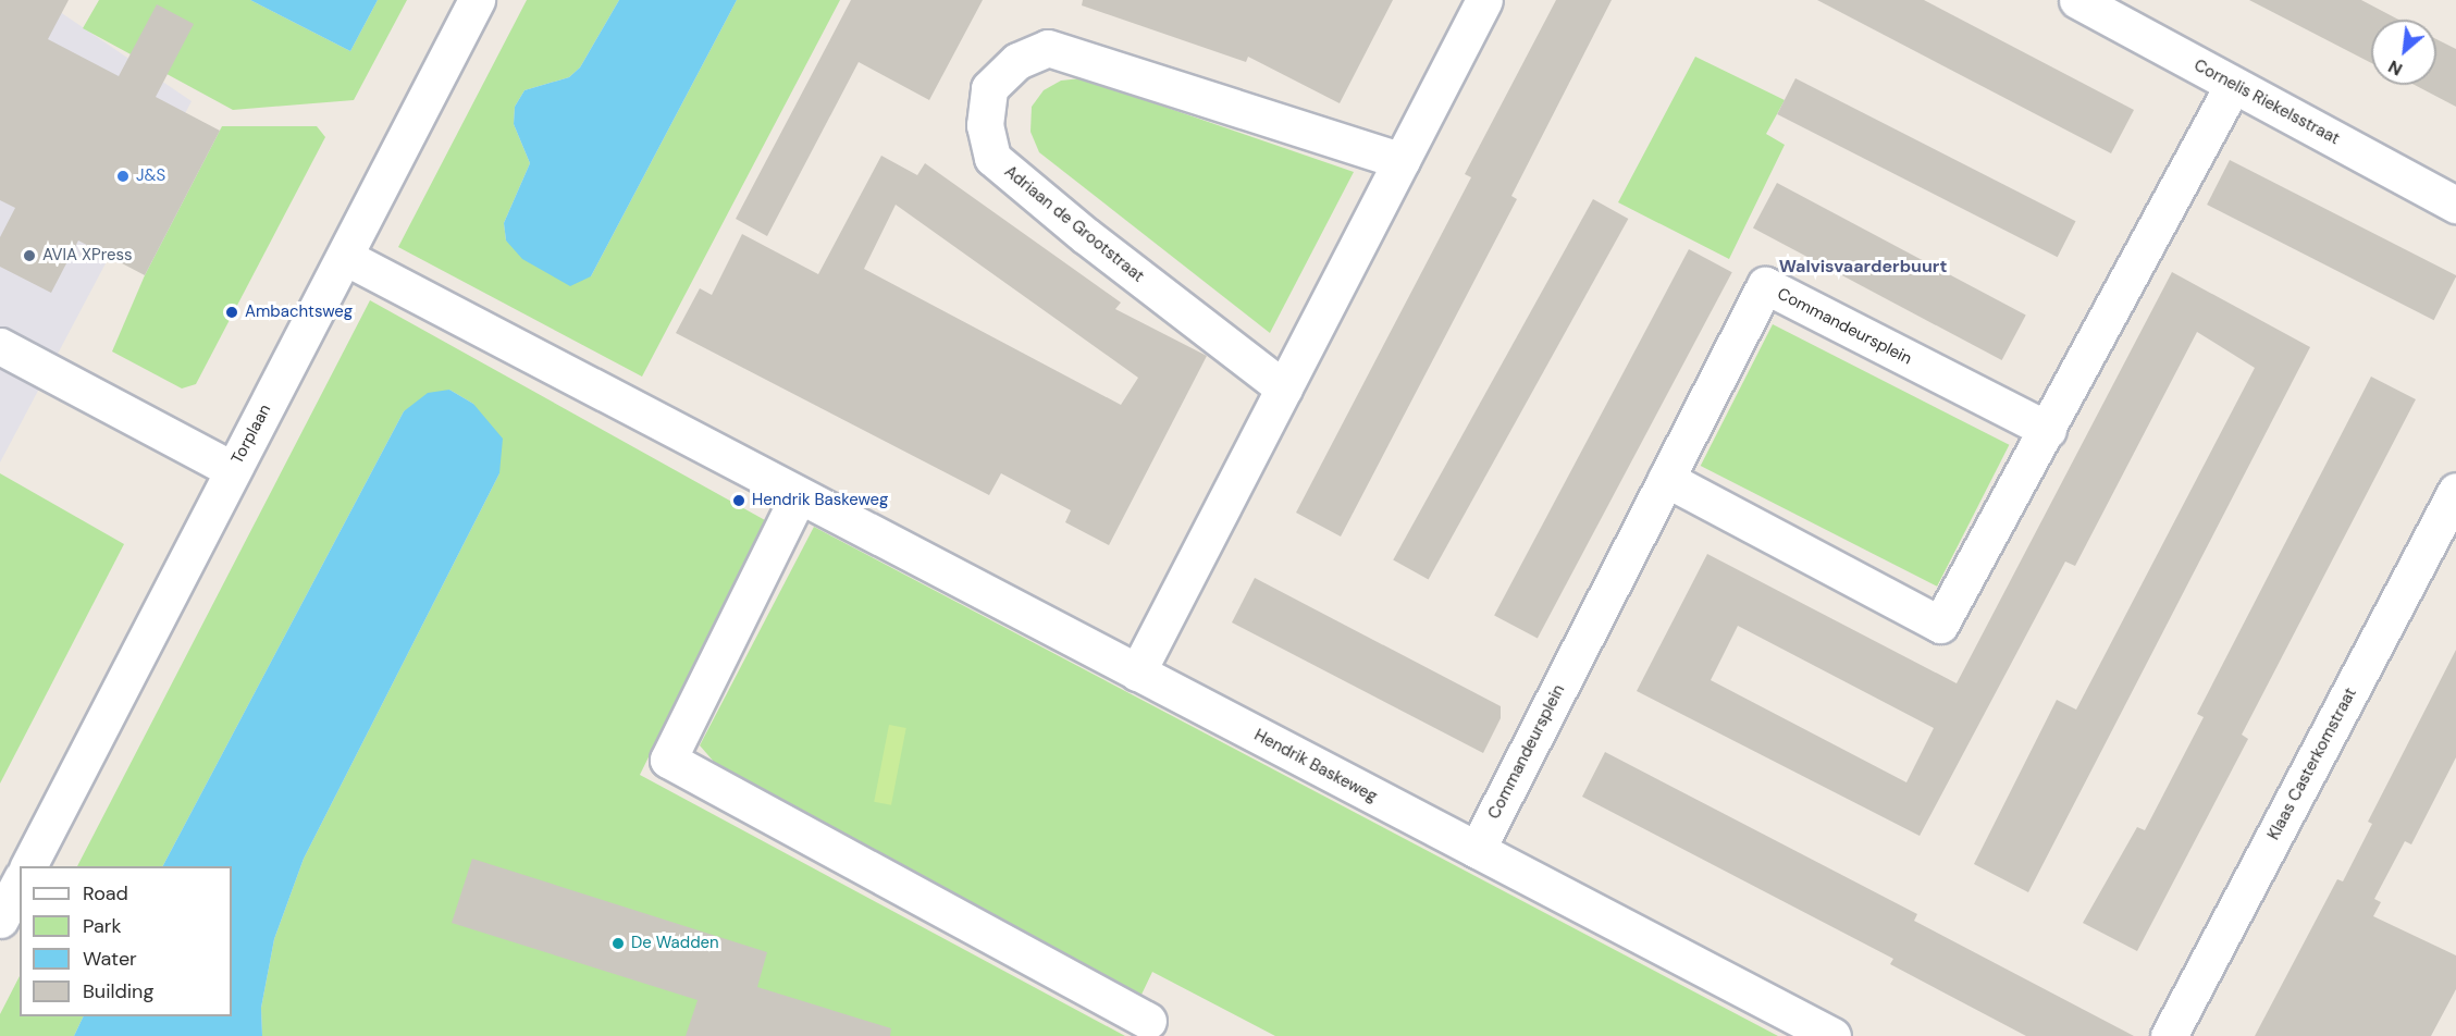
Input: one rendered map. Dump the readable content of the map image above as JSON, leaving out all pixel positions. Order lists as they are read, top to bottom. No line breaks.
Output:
{"streets":{"street":["Cornelis Riekelsstraat","Adriaan de Grootstraat","Commandeursplein","Torplaan","Klaas Casterkomstraat","Hendrik Baskeweg"]},"crossings":[["Commandeursplein","Hendrik Baskeweg"],["Torplaan","Hendrik Baskeweg"]],"districts":["Walvisvaarderbuurt"],"places":["J&S","AVIA XPress","Ambachtsweg","Hendrik Baskeweg","De Wadden"],"legend":["Road","Park","Water","Building"],"north":"bottom left"}
